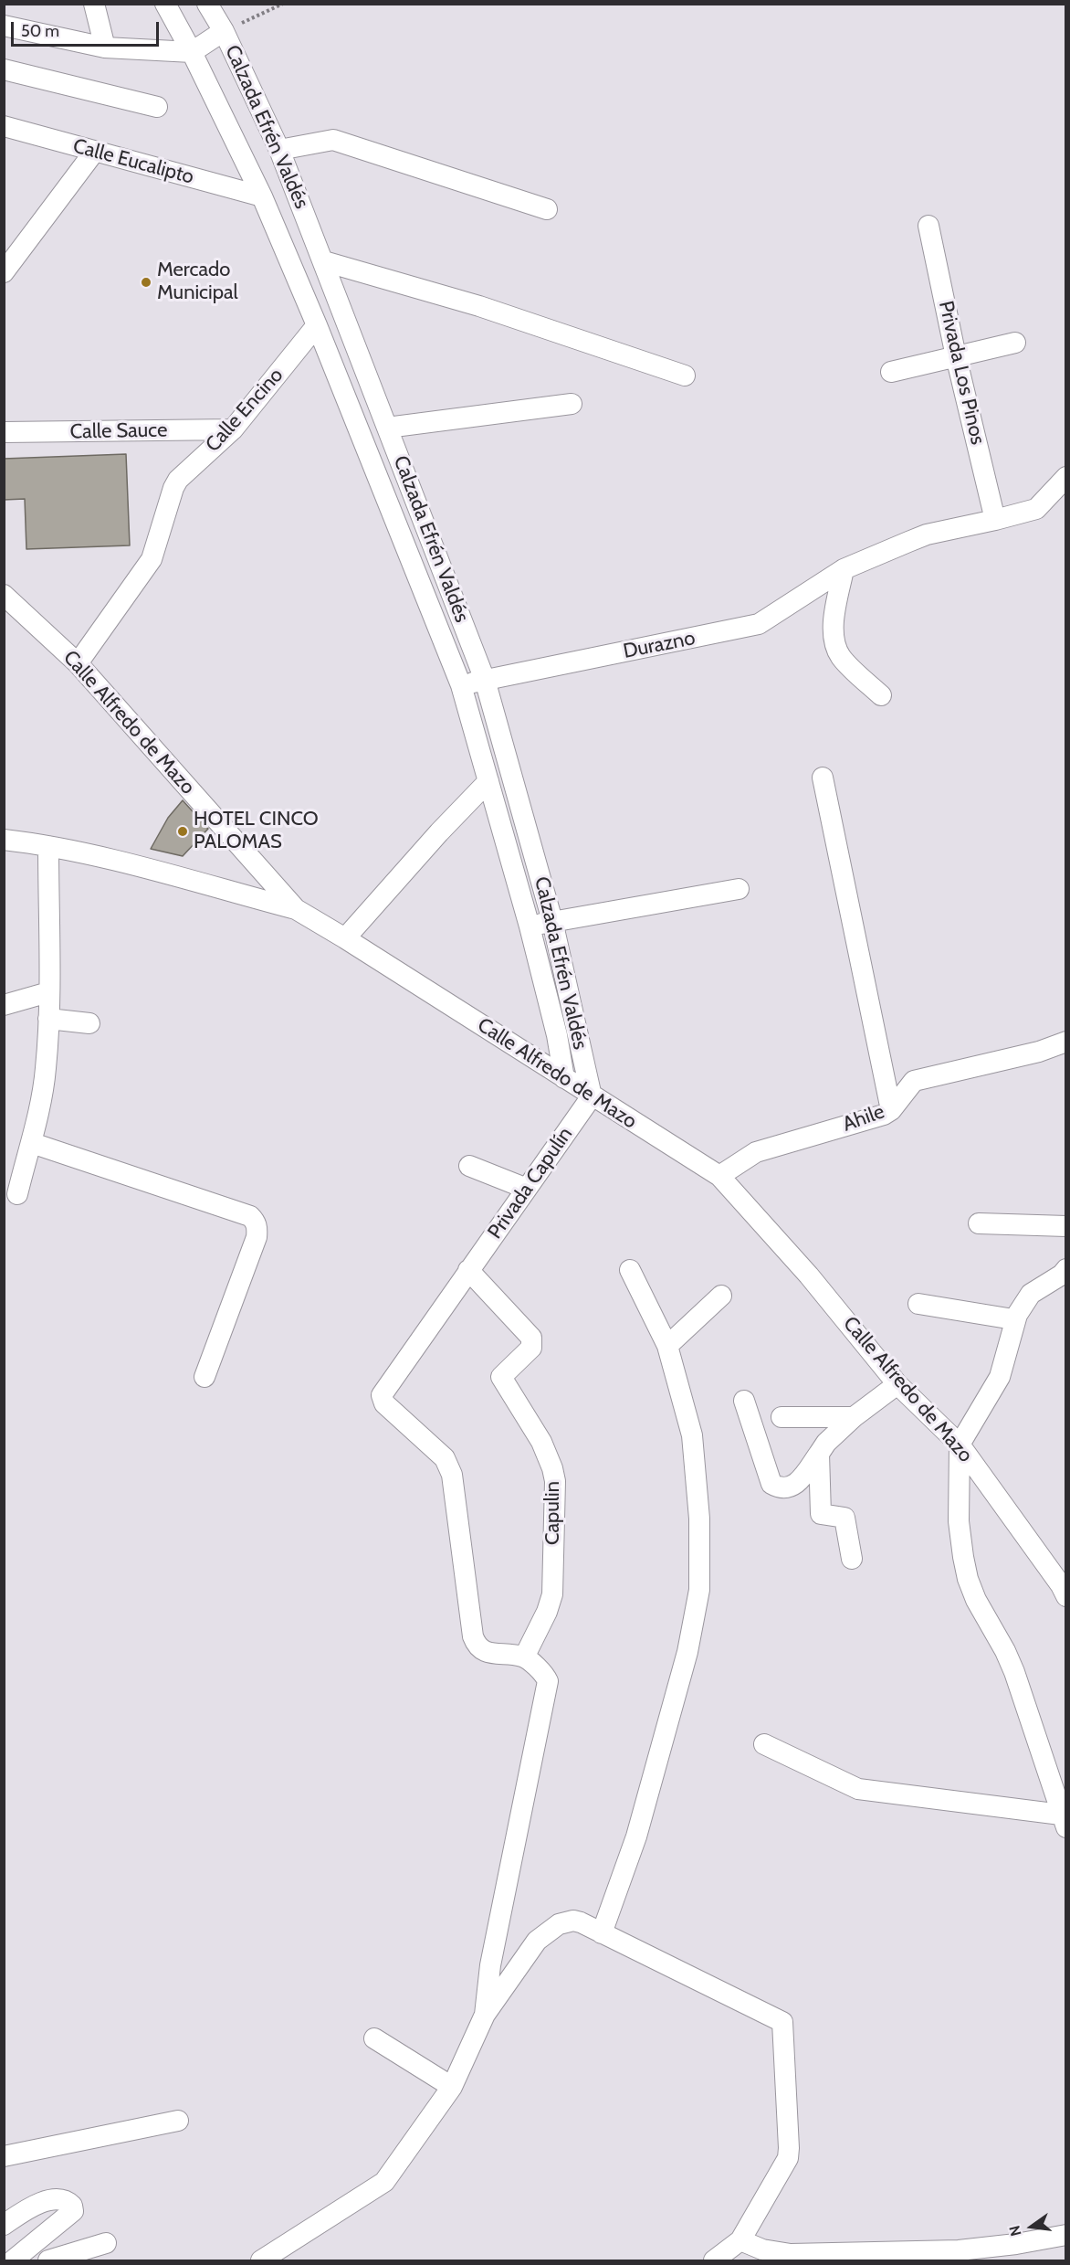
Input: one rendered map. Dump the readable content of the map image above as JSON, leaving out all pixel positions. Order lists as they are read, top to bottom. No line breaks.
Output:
{"streets":{"street":["Calzada Efrén Valdés","Calle Eucalipto","Privada Los Pinos","Calle Encino","Calle Sauce","Durazno","Calle Alfredo de Mazo","Ahile","Privada Capulín","Capulin"]},"crossings":[["Calzada Efrén Valdés","Calle Eucalipto"],["Calzada Efrén Valdés","Calle Encino"],["Calzada Efrén Valdés","Durazno"],["Calzada Efrén Valdés","Calle Alfredo de Mazo"],["Calzada Efrén Valdés","Privada Capulín"],["Privada Los Pinos","Durazno"],["Calle Encino","Calle Sauce"],["Calle Encino","Calle Alfredo de Mazo"],["Calle Alfredo de Mazo","Ahile"],["Calle Alfredo de Mazo","Privada Capulín"],["Privada Capulín","Capulin"]],"places":["Mercado Municipal","HOTEL CINCO PALOMAS"],"scale_bar":"50 m","north":"left"}
